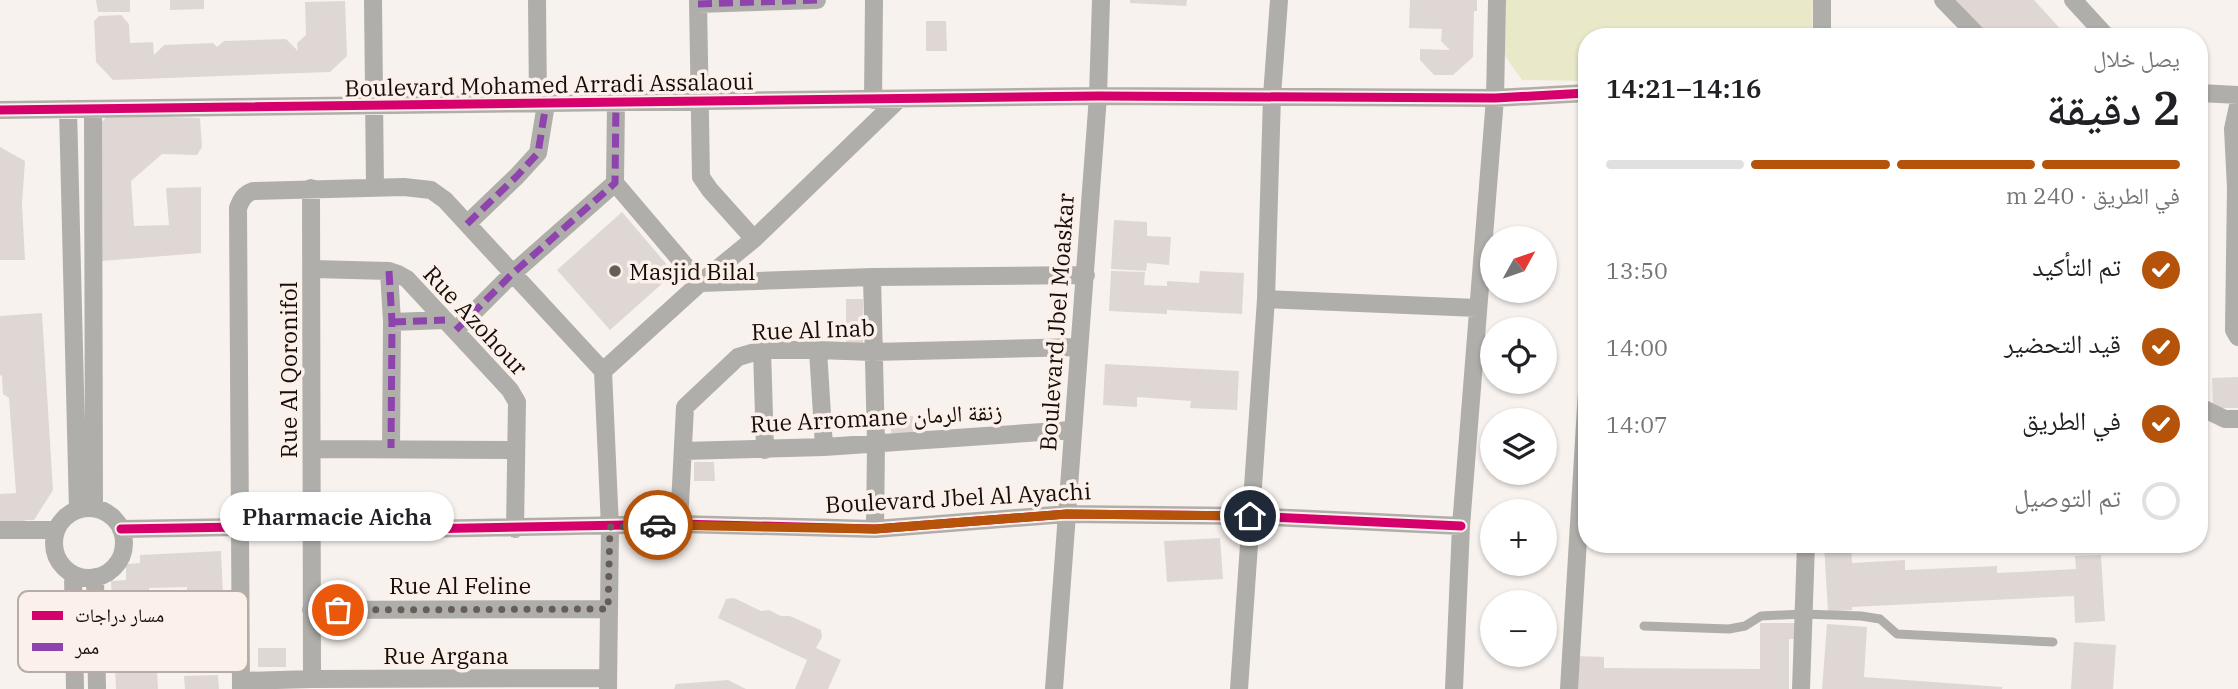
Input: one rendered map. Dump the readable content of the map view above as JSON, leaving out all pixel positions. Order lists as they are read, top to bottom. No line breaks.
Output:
{"streets":{"street":["Boulevard Mohamed Arradi Assalaoui","Rue Azohour","Boulevard Jbel Moaskar","Rue Al Inab","Rue Al Qoronifol","Rue Arromane زنقة الرمان","Boulevard Jbel Al Ayachi","Rue Al Feline","Rue Argana"]},"crossings":[["Boulevard Mohamed Arradi Assalaoui","Boulevard Jbel Moaskar"],["Rue Azohour","Rue Al Qoronifol"],["Rue Azohour","Boulevard Jbel Al Ayachi"],["Boulevard Jbel Moaskar","Rue Al Inab"],["Boulevard Jbel Moaskar","Rue Arromane زنقة الرمان"],["Boulevard Jbel Moaskar","Boulevard Jbel Al Ayachi"],["Rue Al Inab","Rue Arromane زنقة الرمان"],["Rue Al Inab","Boulevard Jbel Al Ayachi"],["Rue Al Qoronifol","Boulevard Jbel Al Ayachi"],["Rue Al Qoronifol","Rue Al Feline"],["Rue Al Qoronifol","Rue Argana"]],"places":["Masjid Bilal","Pharmacie Aicha"],"legend":["مسار دراجات","ممر"],"north":"top right","page":{"heading":["2 دقيقة","يصل خلال","14:16–14:21"],"bar":"في الطريق · 240 m","map_buttons":["+","−"],"list":[["تم التأكيد","13:50"],["قيد التحضير","14:00"],["في الطريق","14:07"],"تم التوصيل"],"bubble":"Pharmacie Aicha"}}
